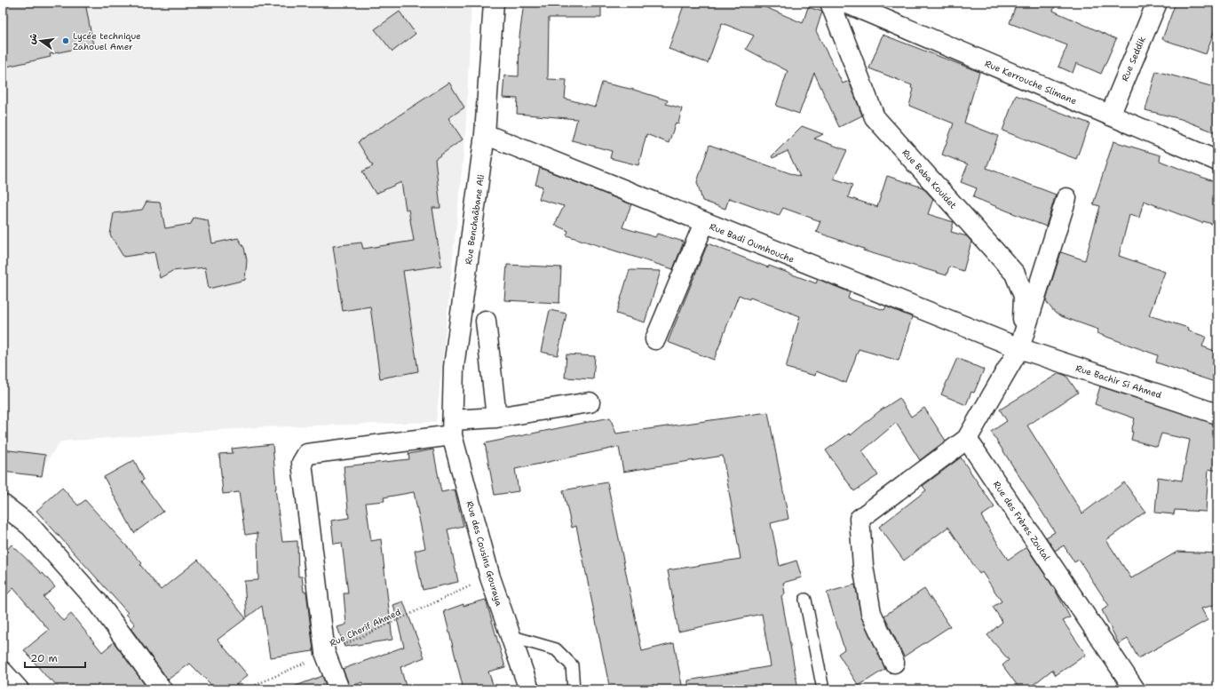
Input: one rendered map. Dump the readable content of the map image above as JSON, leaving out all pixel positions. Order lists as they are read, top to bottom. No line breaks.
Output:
{"streets":{"street":["Rue Seddik","Rue Kerrouche Slimane","Rue Baba Kouidet","Rue Benchaâbane Ali","Rue Badi Oumhouche","Rue Bachir Si Ahmed","Rue des Frères Zoutal","Rue des Cousins Gouraya"],"path":["Rue Cherif Ahmed"]},"crossings":[["Rue Seddik","Rue Kerrouche Slimane"],["Rue Baba Kouidet","Rue Badi Oumhouche"],["Rue Baba Kouidet","Rue Bachir Si Ahmed"],["Rue Benchaâbane Ali","Rue Badi Oumhouche"],["Rue Benchaâbane Ali","Rue des Cousins Gouraya"],["Rue Badi Oumhouche","Rue Bachir Si Ahmed"],["Rue des Cousins Gouraya","Rue Cherif Ahmed"]],"places":["Lycée technique Zahouel Amer"],"scale_bar":"20 m","north":"left"}
